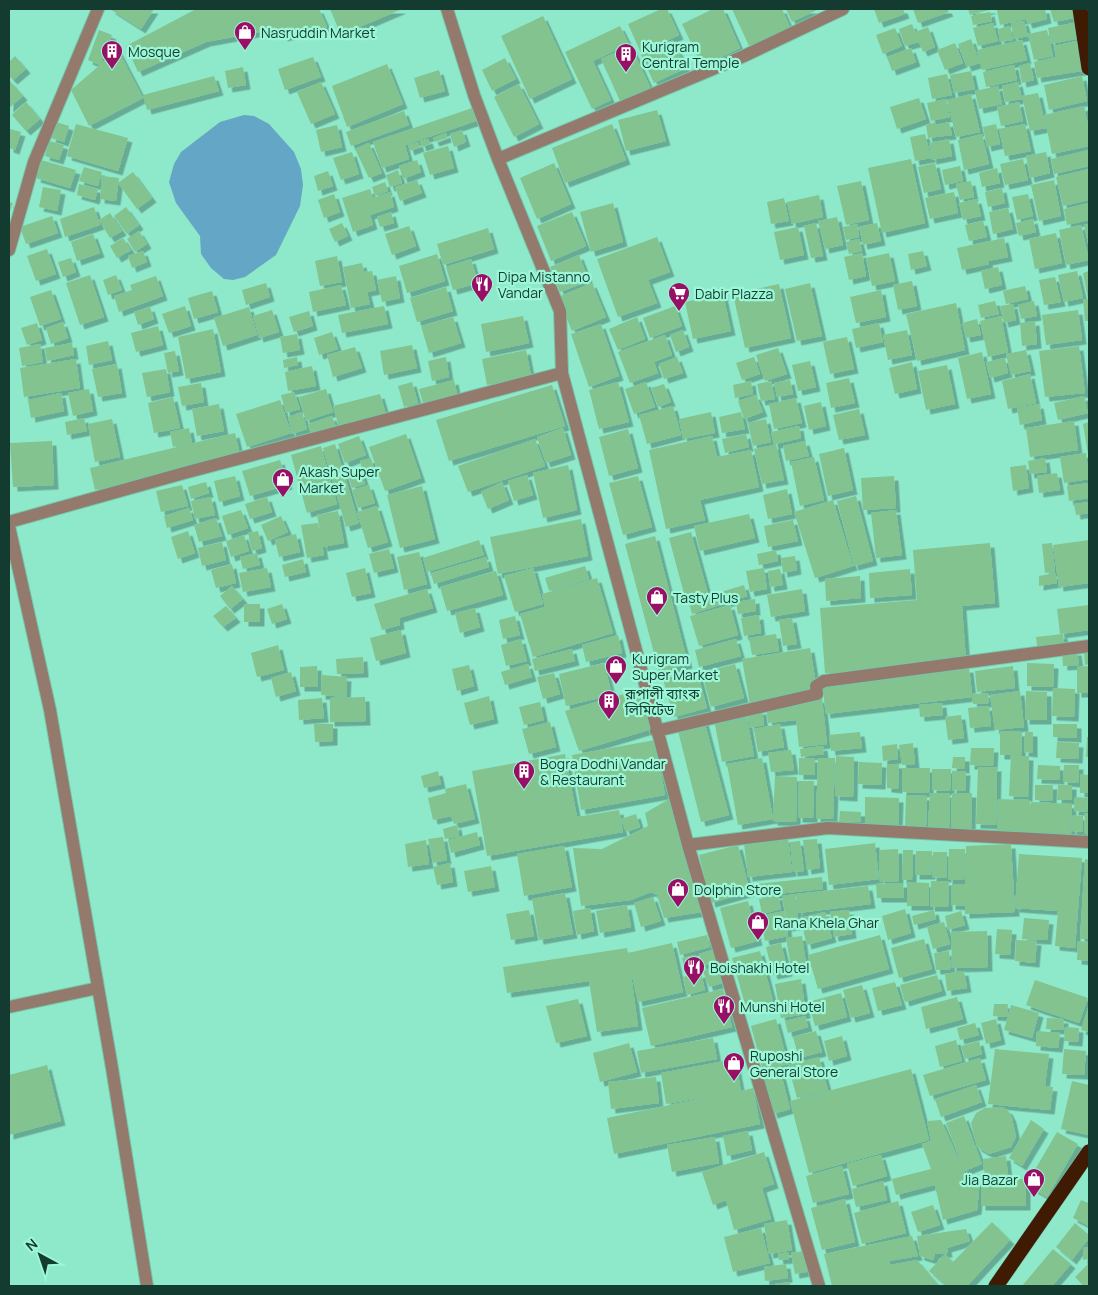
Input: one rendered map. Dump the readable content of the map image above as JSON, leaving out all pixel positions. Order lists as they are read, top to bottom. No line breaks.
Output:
{"places":{"shop":["Nasruddin Market","Akash Super Market","Tasty Plus","Kurigram Super Market","Dolphin Store","Rana Khela Ghar","Ruposhi General Store","Jia Bazar"],"building":["Mosque","Kurigram Central Temple","রূপালী ব্যাংক লিমিটেড","Bogra Dodhi Vandar & Restaurant"],"restaurant":["Dipa Mistanno Vandar","Boishakhi Hotel","Munshi Hotel"],"supermarket":["Dabir Plazza"]},"north":"top left"}
